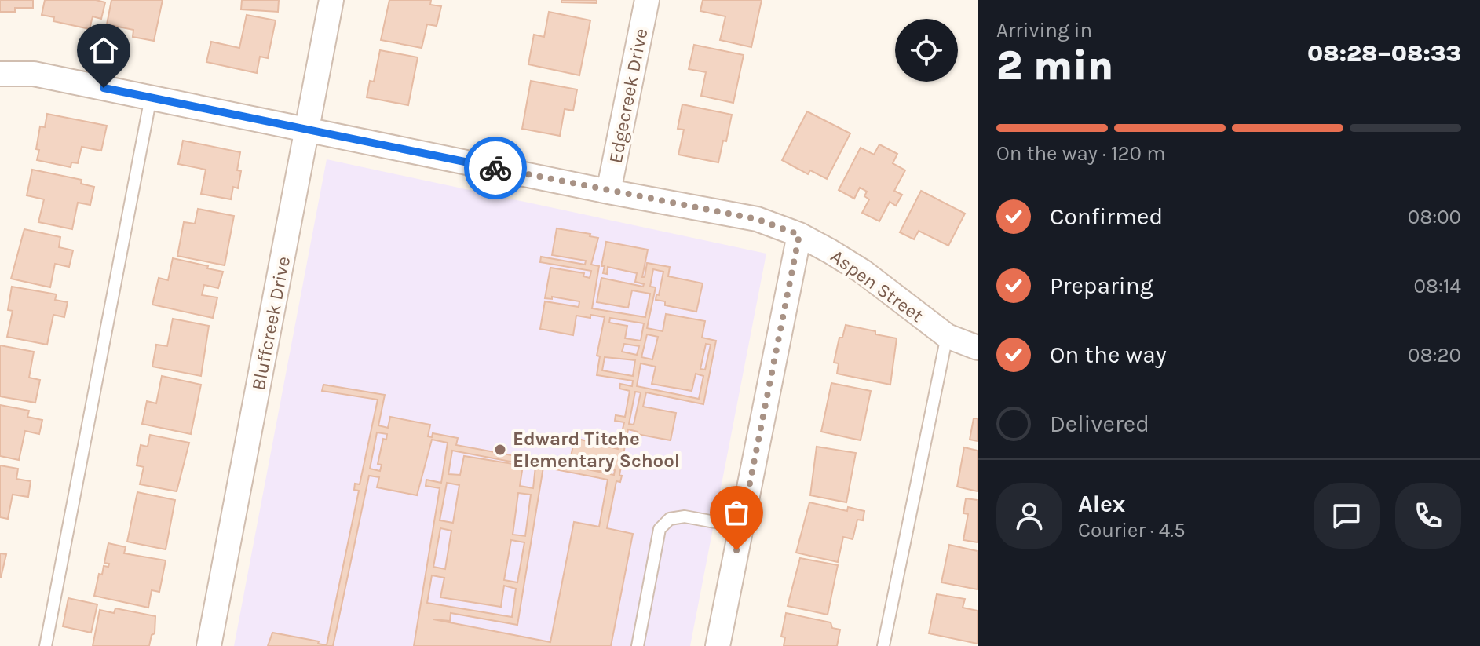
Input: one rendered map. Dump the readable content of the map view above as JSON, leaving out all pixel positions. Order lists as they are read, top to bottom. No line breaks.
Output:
{"streets":{"street":["Edgecreek Drive","Aspen Street","Bluffcreek Drive"]},"crossings":[["Edgecreek Drive","Aspen Street"],["Aspen Street","Bluffcreek Drive"]],"places":["Edward Titche Elementary School"],"page":{"heading":["2 min","Arriving in","08:28–08:33"],"panel":["Alex","Courier · 4.5"],"bar":"On the way · 120 m","list":[["Confirmed","08:00"],["Preparing","08:14"],["On the way","08:20"],"Delivered"]}}
